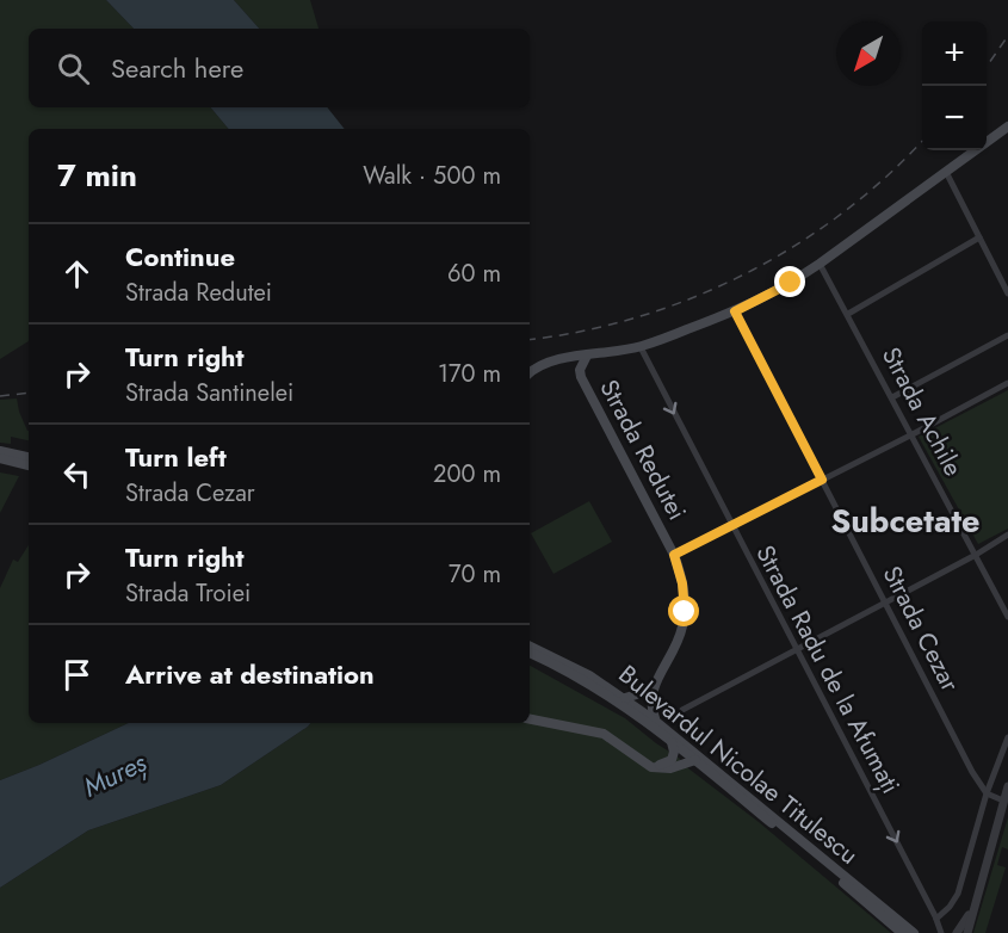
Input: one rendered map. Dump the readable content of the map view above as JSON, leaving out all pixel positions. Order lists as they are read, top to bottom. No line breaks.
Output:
{"streets":{"main road":["Strada Redutei","Bulevardul Nicolae Titulescu"],"street":["Strada Achile","Strada Cezar","Strada Radu de la Afumați"]},"one_way":["Strada Radu de la Afumați"],"districts":["Subcetate"],"water":["Mureș"],"north":"bottom left","page":{"map_buttons":["+","−"],"search":"Search here","heading":["7 min","Walk · 500 m"],"list":[["Continue","Strada Redutei","60 m"],["Turn right","Strada Santinelei","170 m"],["Turn left","Strada Cezar","200 m"],["Turn right","Strada Troiei","70 m"],"Arrive at destination"]}}
